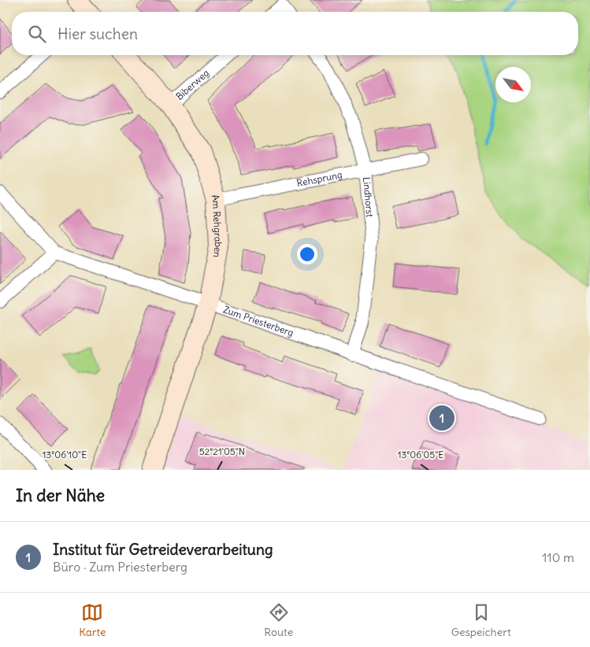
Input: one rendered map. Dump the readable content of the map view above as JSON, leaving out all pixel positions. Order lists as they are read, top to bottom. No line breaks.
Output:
{"streets":{"street":["Biberweg","Rehsprung","Lindhorst","Am Rehgraben","Zum Priesterberg"]},"crossings":[["Biberweg","Am Rehgraben"],["Rehsprung","Lindhorst"],["Rehsprung","Am Rehgraben"],["Lindhorst","Zum Priesterberg"],["Am Rehgraben","Zum Priesterberg"]],"north":"bottom right","page":{"search":"Hier suchen","pins":"1","heading":"In der Nähe","list":[{"mark":"1","name":"Institut für Getreideverarbeitung","note":"Büro · Zum Priesterberg","value":"110 m"}],"nav":["Karte","Route","Gespeichert"]},"coordinates":["52°21'05\"N","13°06'10\"E","13°06'05\"E"]}
